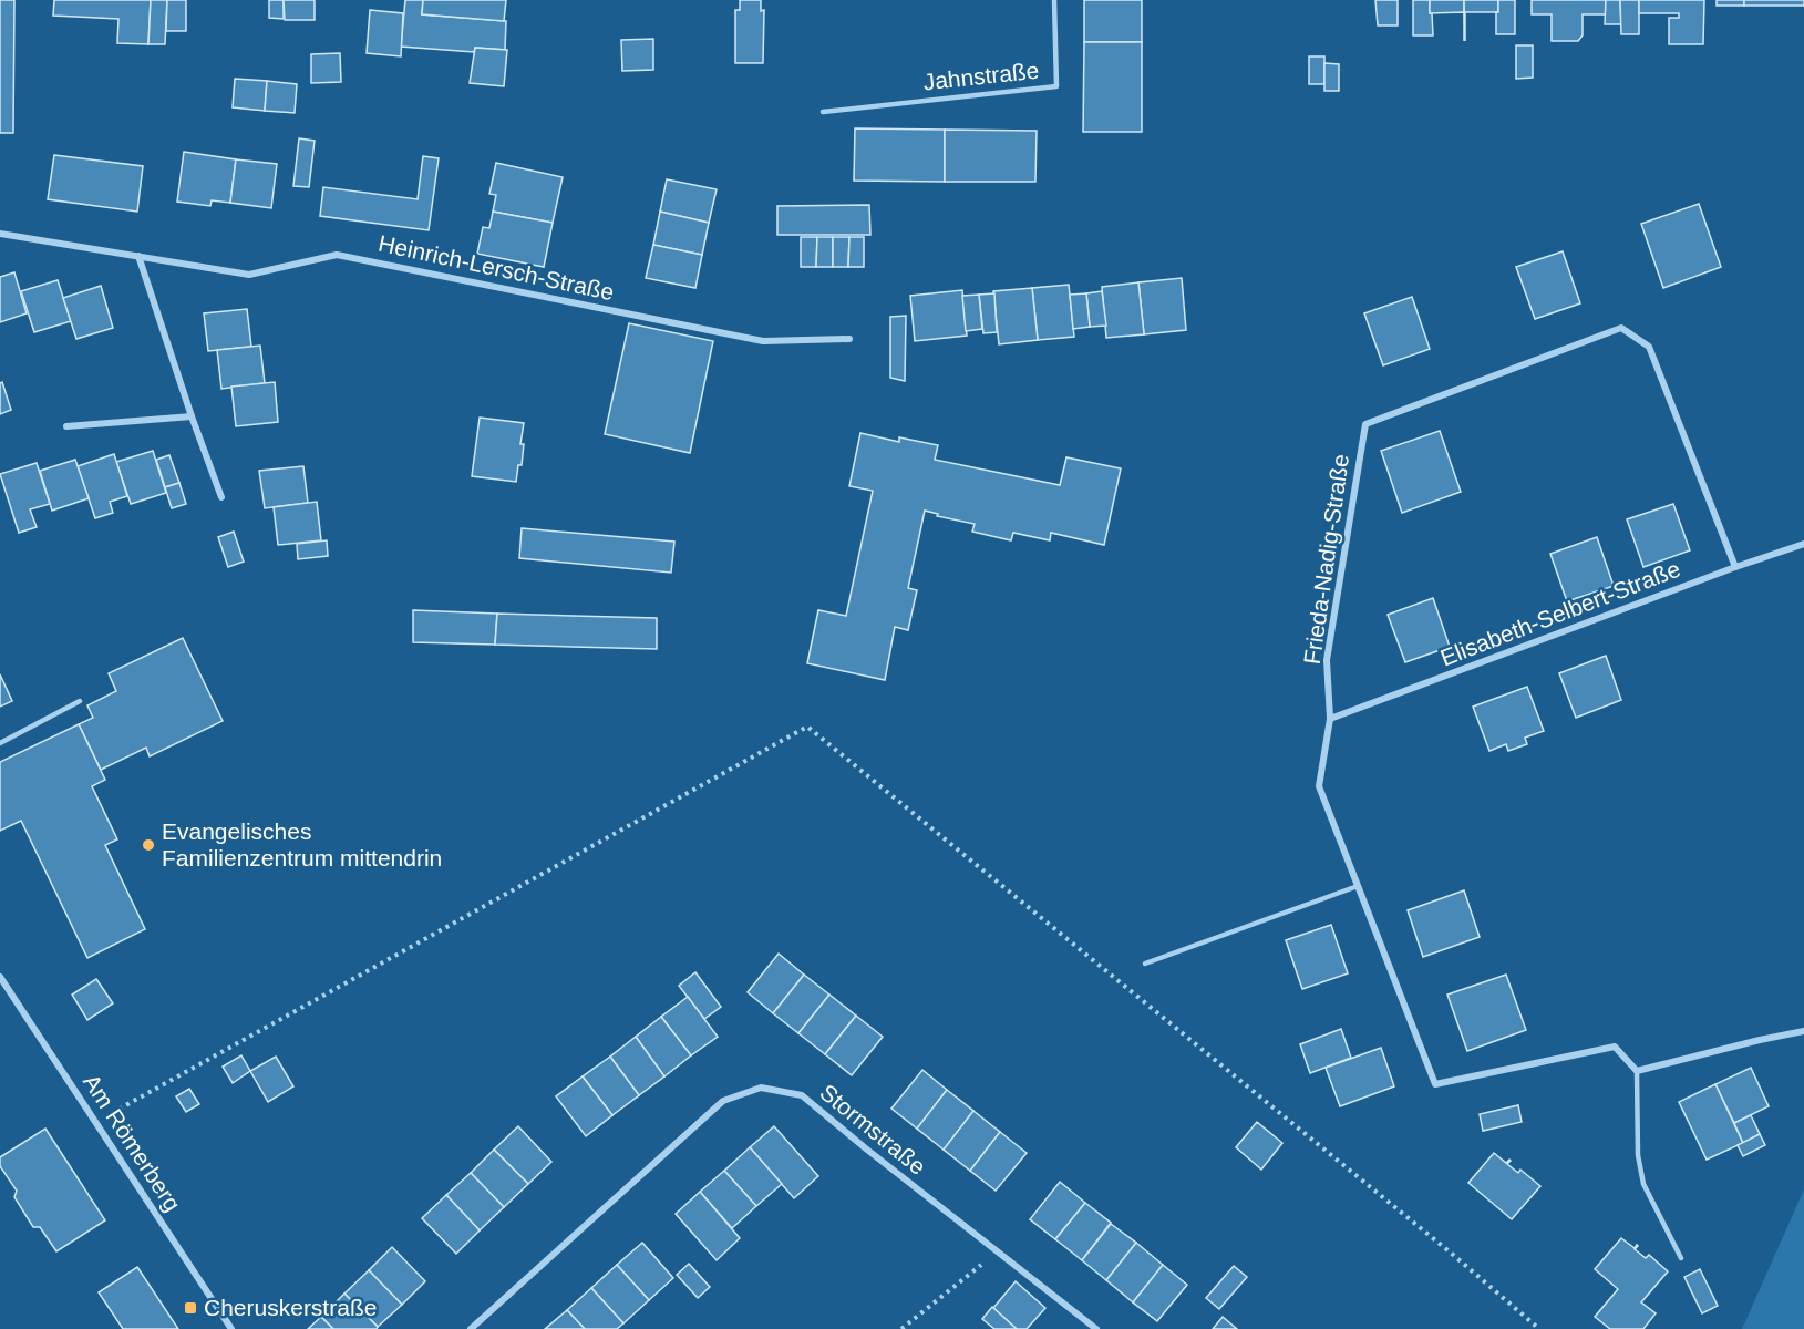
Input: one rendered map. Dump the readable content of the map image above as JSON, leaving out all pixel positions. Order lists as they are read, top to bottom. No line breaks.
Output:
{"streets":{"street":["Heinrich-Lersch-Straße","Frieda-Nadig-Straße","Elisabeth-Selbert-Straße","Stormstraße","Am Römerberg"],"lane":["Jahnstraße"]},"crossings":[["Frieda-Nadig-Straße","Elisabeth-Selbert-Straße"]],"places":{"other":["Evangelisches Familienzentrum mittendrin"],"transit":["Cheruskerstraße"]}}
